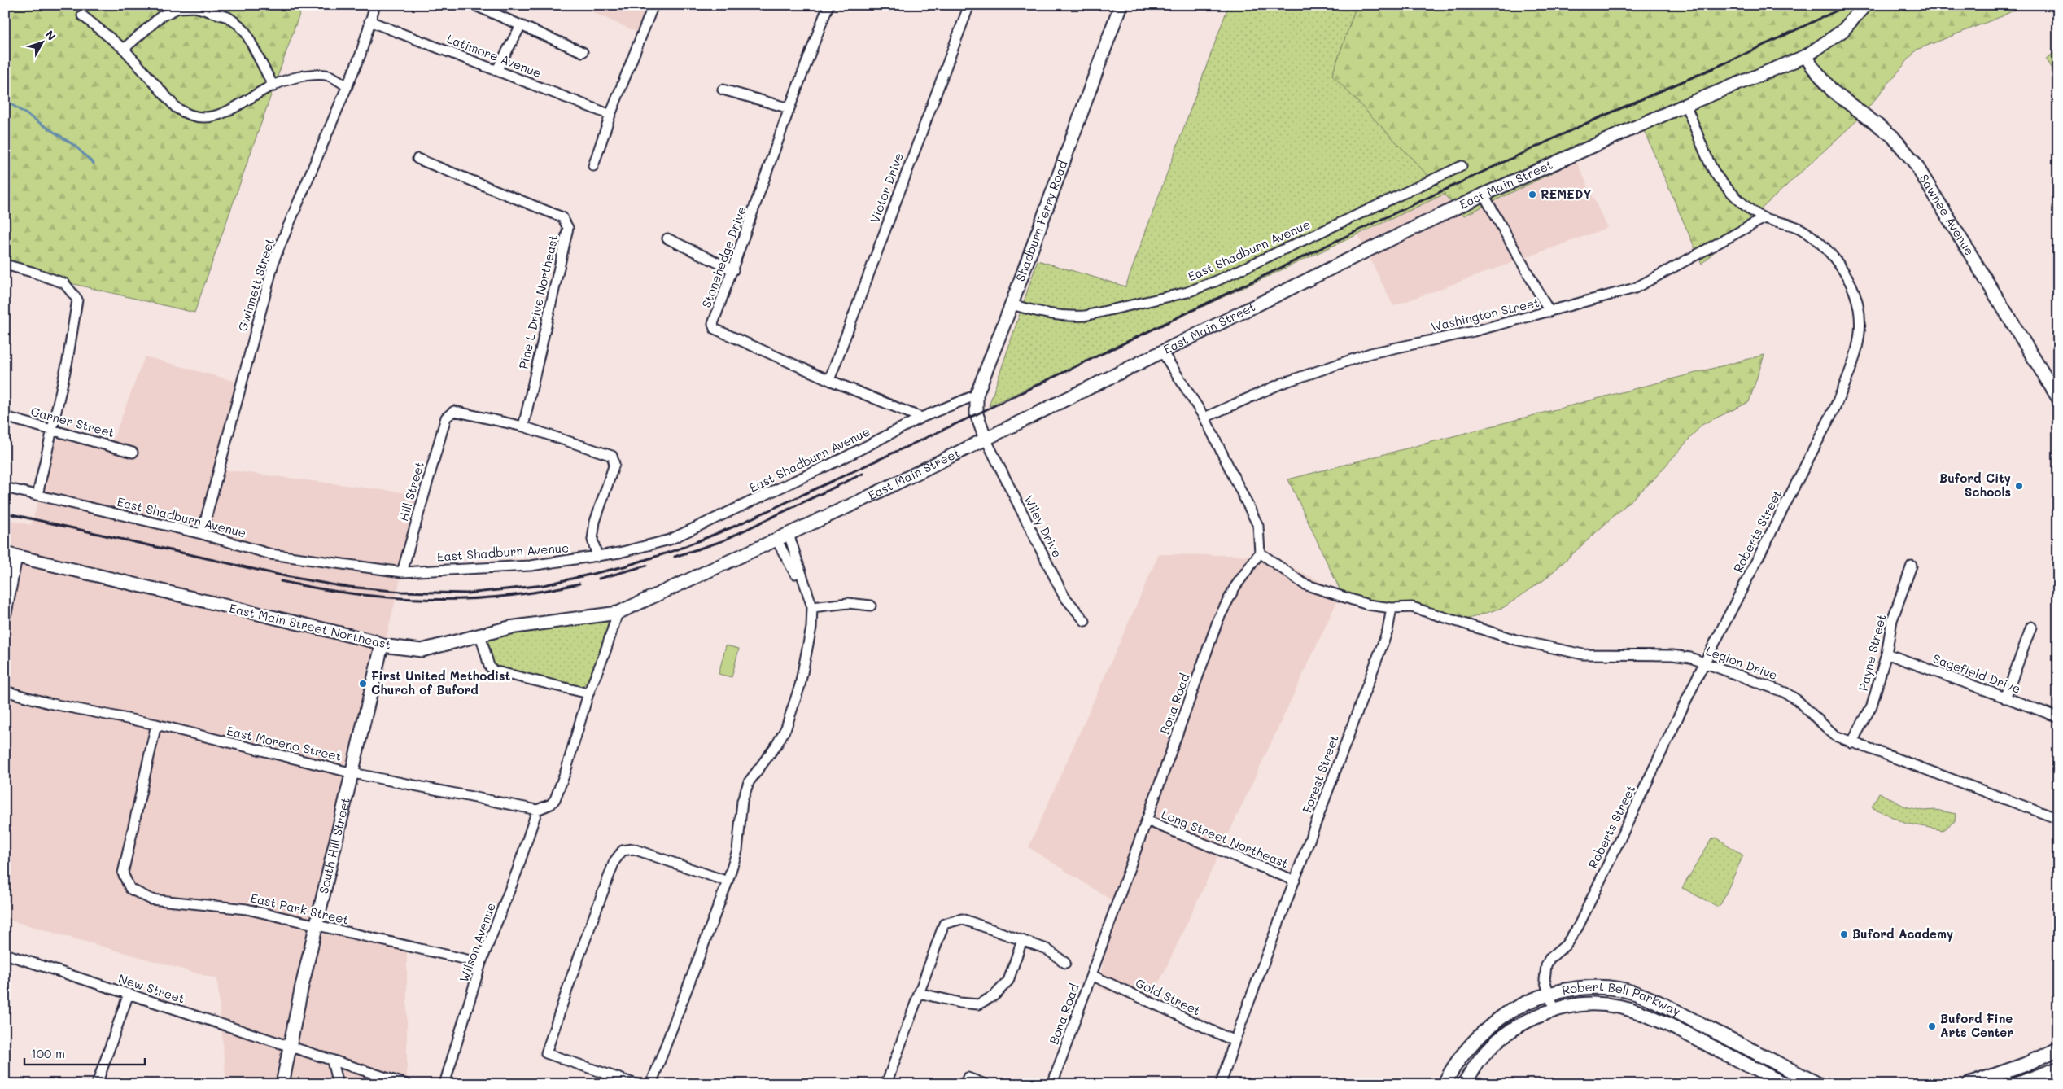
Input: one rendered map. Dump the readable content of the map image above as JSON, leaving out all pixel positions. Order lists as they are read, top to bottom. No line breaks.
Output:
{"streets":{"main road":["Robert Bell Parkway"],"street":["Latimore Avenue","East Main Street","Victor Drive","Sawnee Avenue","Shadburn Ferry Road","East Shadburn Avenue","Stonehedge Drive","Gwinnett Street","Pine L Drive Northeast","Washington Street","Garner Street","Hill Street","Wiley Drive","Roberts Street","East Main Street Northeast","Payne Street","Legion Drive","Sagefield Drive","Bona Road","East Moreno Street","Forest Street","Long Street Northeast","South Hill Street","East Park Street","Wilson Avenue","New Street","Gold Street"]},"crossings":[["Latimore Avenue","Gwinnett Street"],["East Main Street","Sawnee Avenue"],["East Main Street","Shadburn Ferry Road"],["East Main Street","Wiley Drive"],["East Main Street","Roberts Street"],["East Main Street","East Main Street Northeast"],["Victor Drive","Stonehedge Drive"],["Shadburn Ferry Road","East Shadburn Avenue"],["Shadburn Ferry Road","Wiley Drive"],["East Shadburn Avenue","Stonehedge Drive"],["East Shadburn Avenue","Gwinnett Street"],["East Shadburn Avenue","Hill Street"],["Pine L Drive Northeast","Hill Street"],["Washington Street","Roberts Street"],["Roberts Street","Legion Drive"],["Roberts Street","Robert Bell Parkway"],["East Main Street Northeast","South Hill Street"],["Payne Street","Legion Drive"],["Payne Street","Sagefield Drive"],["Legion Drive","Forest Street"],["Bona Road","Long Street Northeast"],["Bona Road","Gold Street"],["East Moreno Street","South Hill Street"],["East Moreno Street","East Park Street"],["East Moreno Street","Wilson Avenue"],["Forest Street","Long Street Northeast"],["Forest Street","Gold Street"],["South Hill Street","East Park Street"],["South Hill Street","New Street"],["East Park Street","Wilson Avenue"]],"places":["REMEDY","Buford City Schools","First United Methodist Church of Buford","Buford Academy","Buford Fine Arts Center"],"scale_bar":"100 m","north":"top right"}
